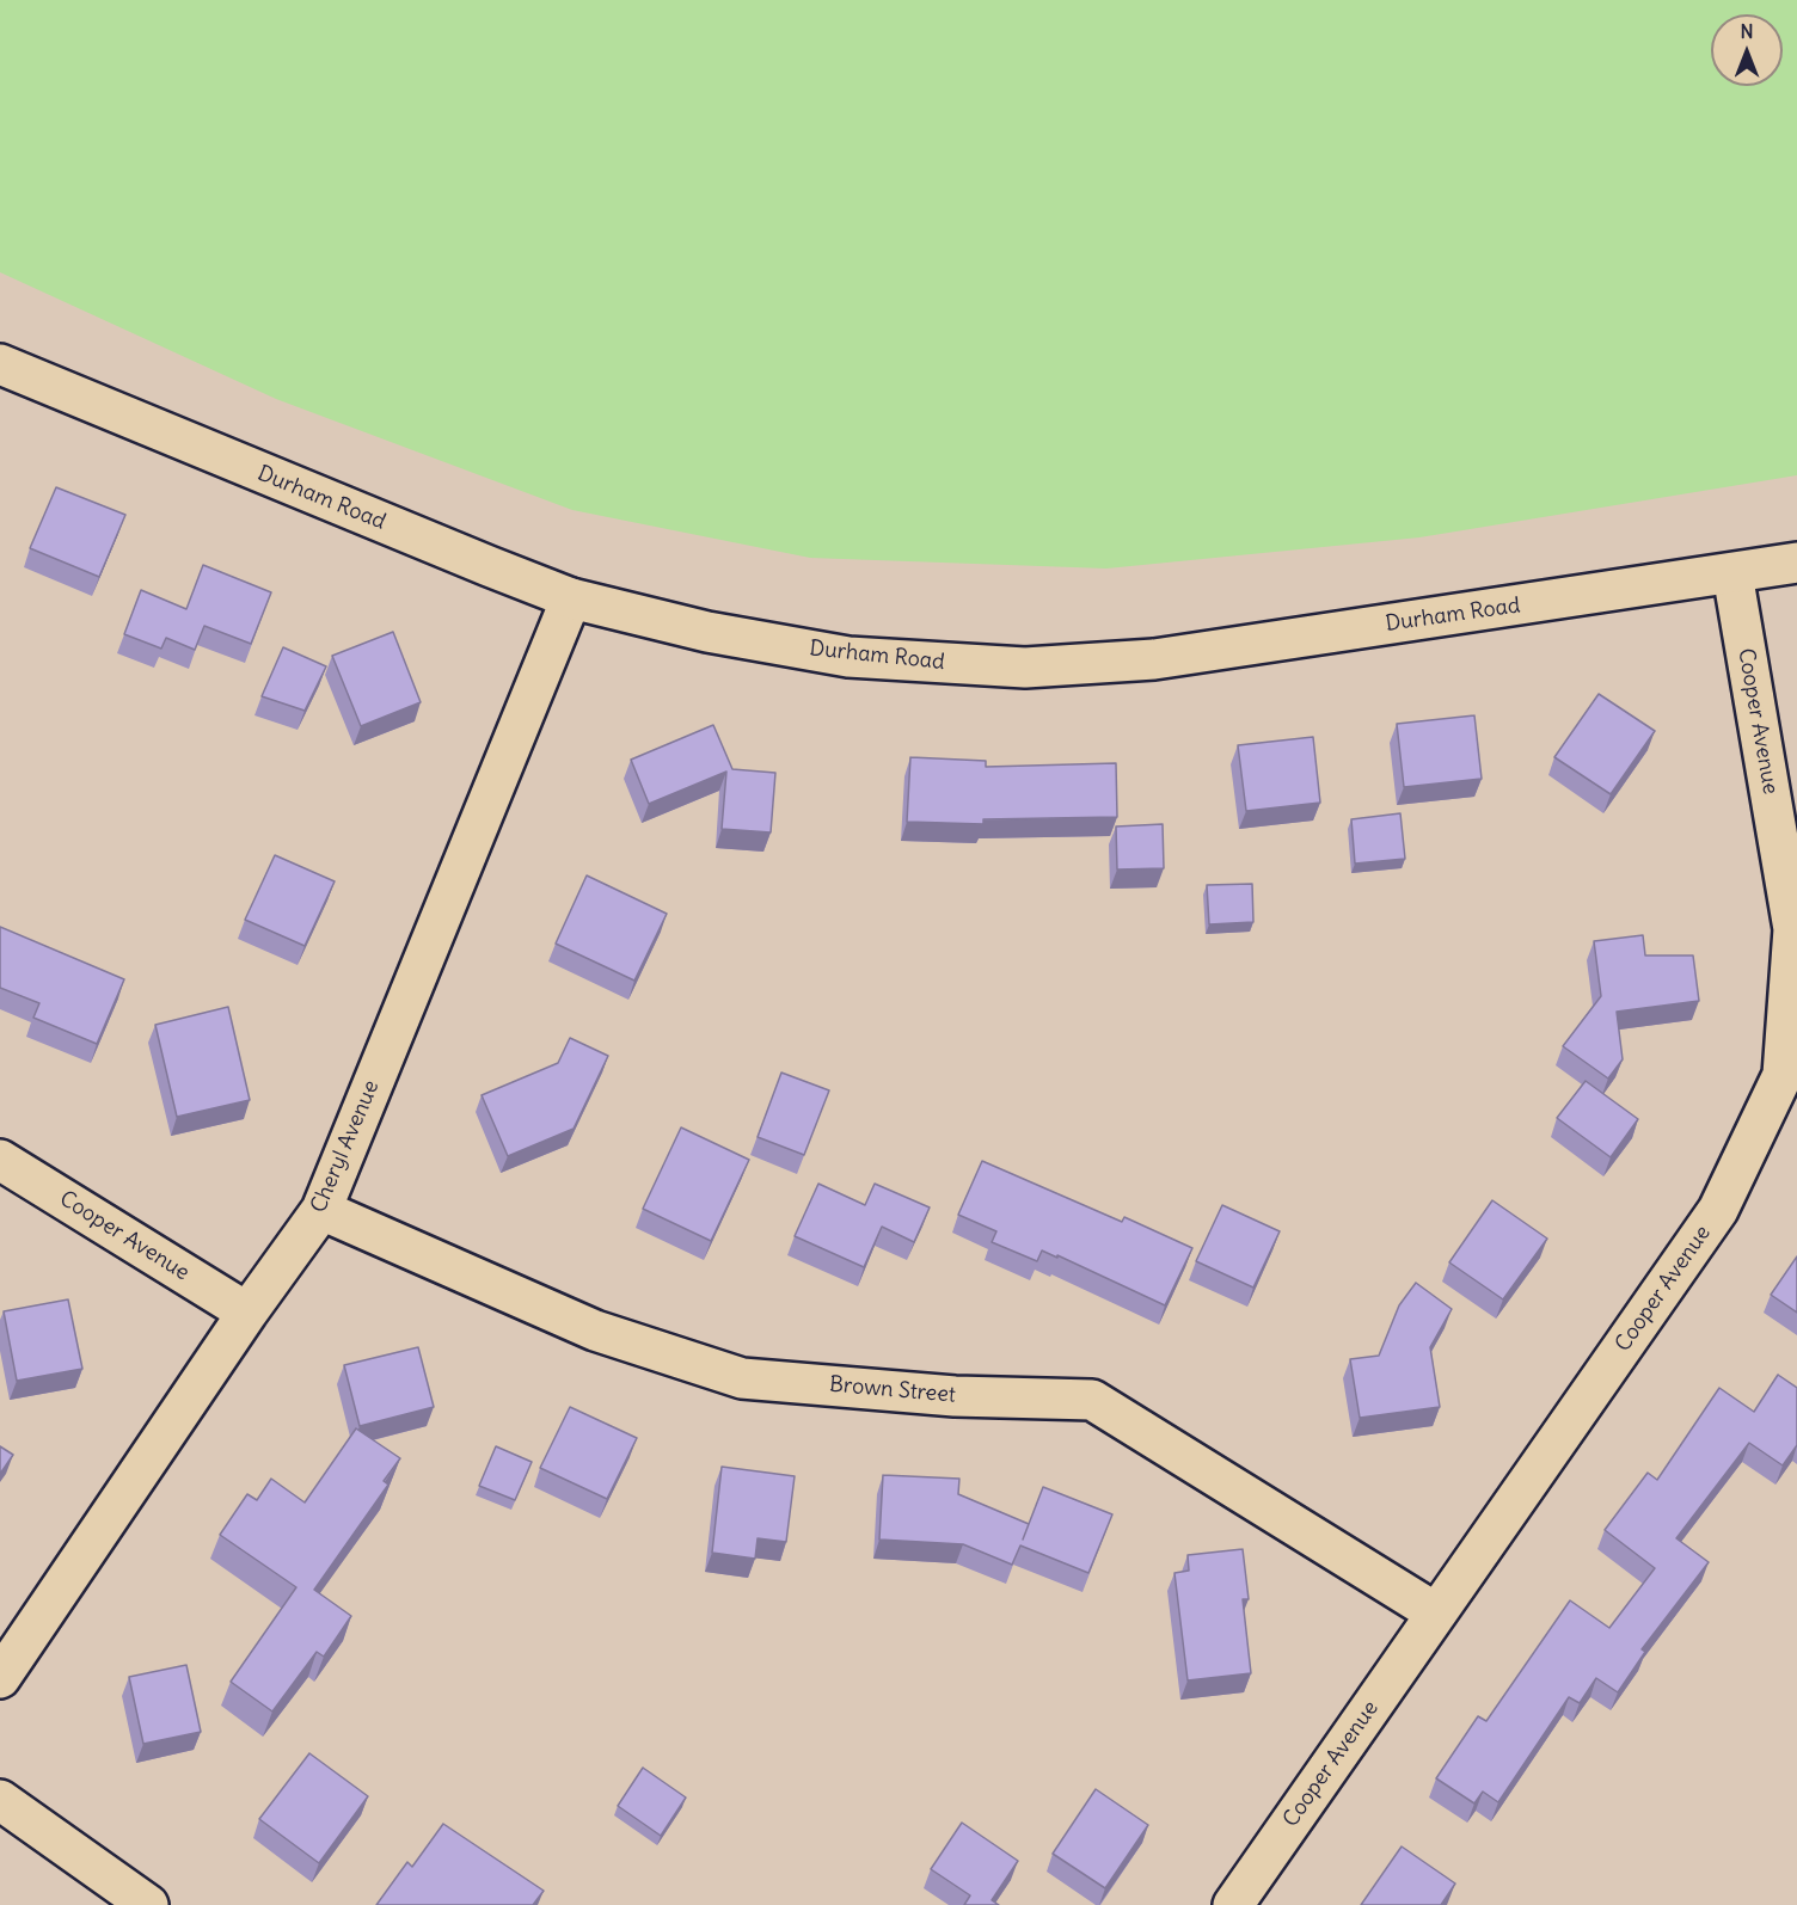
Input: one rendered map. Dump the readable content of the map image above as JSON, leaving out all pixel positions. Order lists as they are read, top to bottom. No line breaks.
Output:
{"streets":{"street":["Durham Road","Cooper Avenue","Cheryl Avenue","Brown Street"]},"crossings":[["Durham Road","Cooper Avenue"],["Durham Road","Cheryl Avenue"],["Cooper Avenue","Cheryl Avenue"],["Cooper Avenue","Brown Street"],["Cheryl Avenue","Brown Street"]],"north":"top"}
